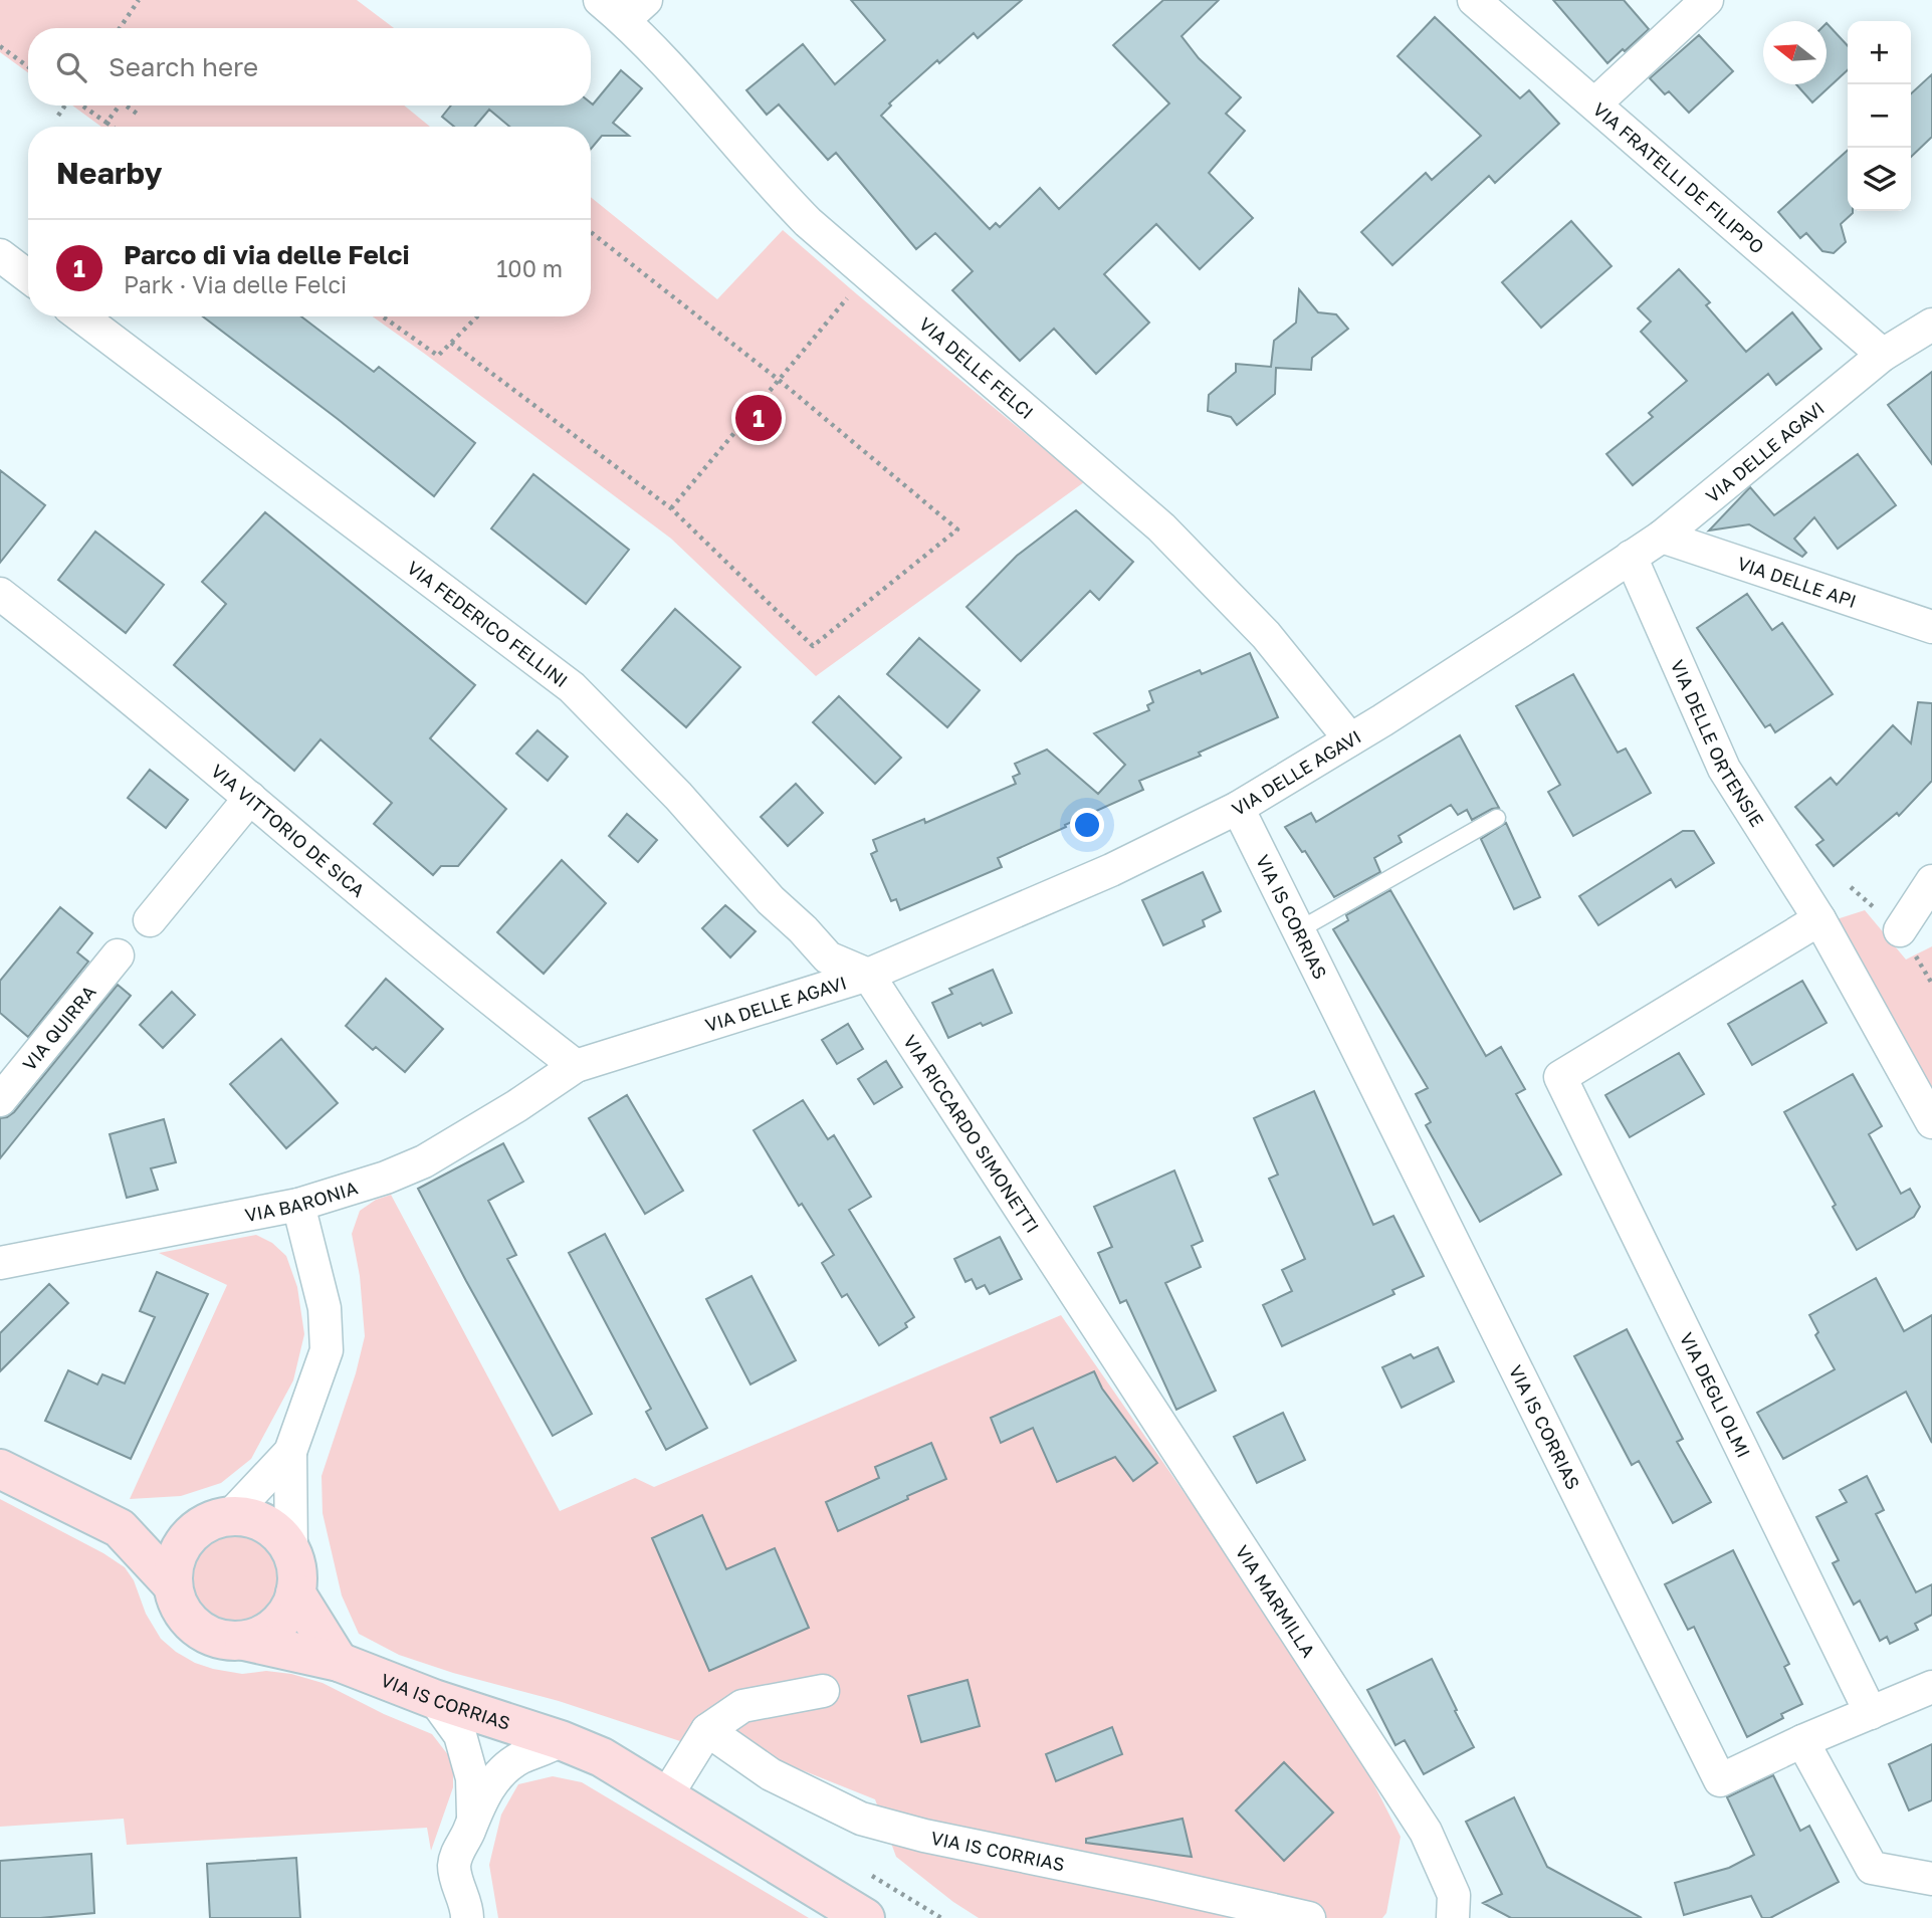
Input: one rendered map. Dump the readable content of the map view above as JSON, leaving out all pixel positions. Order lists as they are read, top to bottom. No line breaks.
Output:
{"streets":{"street":["VIA FRATELLI DE FILIPPO","VIA DELLE FELCI","VIA DELLE AGAVI","VIA DELLE API","VIA FEDERICO FELLINI","VIA DELLE ORTENSIE","VIA VITTORIO DE SICA","VIA IS CORRIAS","VIA QUIRRA","VIA RICCARDO SIMONETTI","VIA BARONIA","VIA DEGLI OLMI","VIA MARMILLA"]},"crossings":[["VIA FRATELLI DE FILIPPO","VIA DELLE AGAVI"],["VIA DELLE FELCI","VIA DELLE AGAVI"],["VIA DELLE AGAVI","VIA DELLE API"],["VIA DELLE AGAVI","VIA FEDERICO FELLINI"],["VIA DELLE AGAVI","VIA DELLE ORTENSIE"],["VIA DELLE AGAVI","VIA VITTORIO DE SICA"],["VIA DELLE AGAVI","VIA IS CORRIAS"],["VIA DELLE AGAVI","VIA RICCARDO SIMONETTI"],["VIA DELLE AGAVI","VIA BARONIA"],["VIA FEDERICO FELLINI","VIA RICCARDO SIMONETTI"],["VIA DELLE ORTENSIE","VIA DEGLI OLMI"],["VIA VITTORIO DE SICA","VIA BARONIA"],["VIA RICCARDO SIMONETTI","VIA MARMILLA"]],"north":"left","page":{"map_buttons":["+","−"],"search":"Search here","heading":"Nearby","list":[{"mark":"1","name":"Parco di via delle Felci","note":"Park · Via delle Felci","value":"100 m"}],"pins":"1"}}
